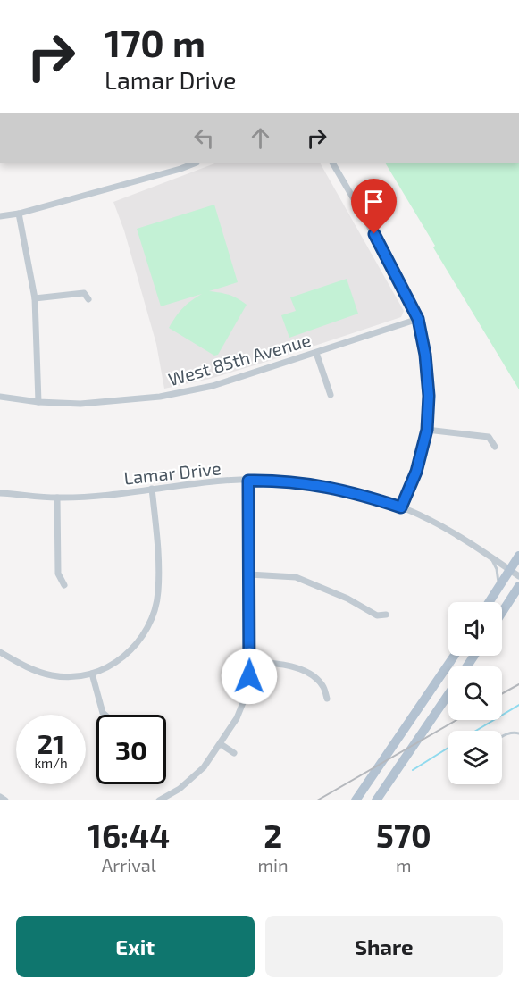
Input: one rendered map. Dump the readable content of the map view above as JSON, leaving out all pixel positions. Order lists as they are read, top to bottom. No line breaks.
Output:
{"streets":{"street":["West 85th Avenue","Lamar Drive"]},"page":{"turn":["170 m","Lamar Drive"],"speed":"21 km/h","limit":"30","eta":["16:44","Arrival","2","min","570","m"],"buttons":["Exit","Share"]}}
